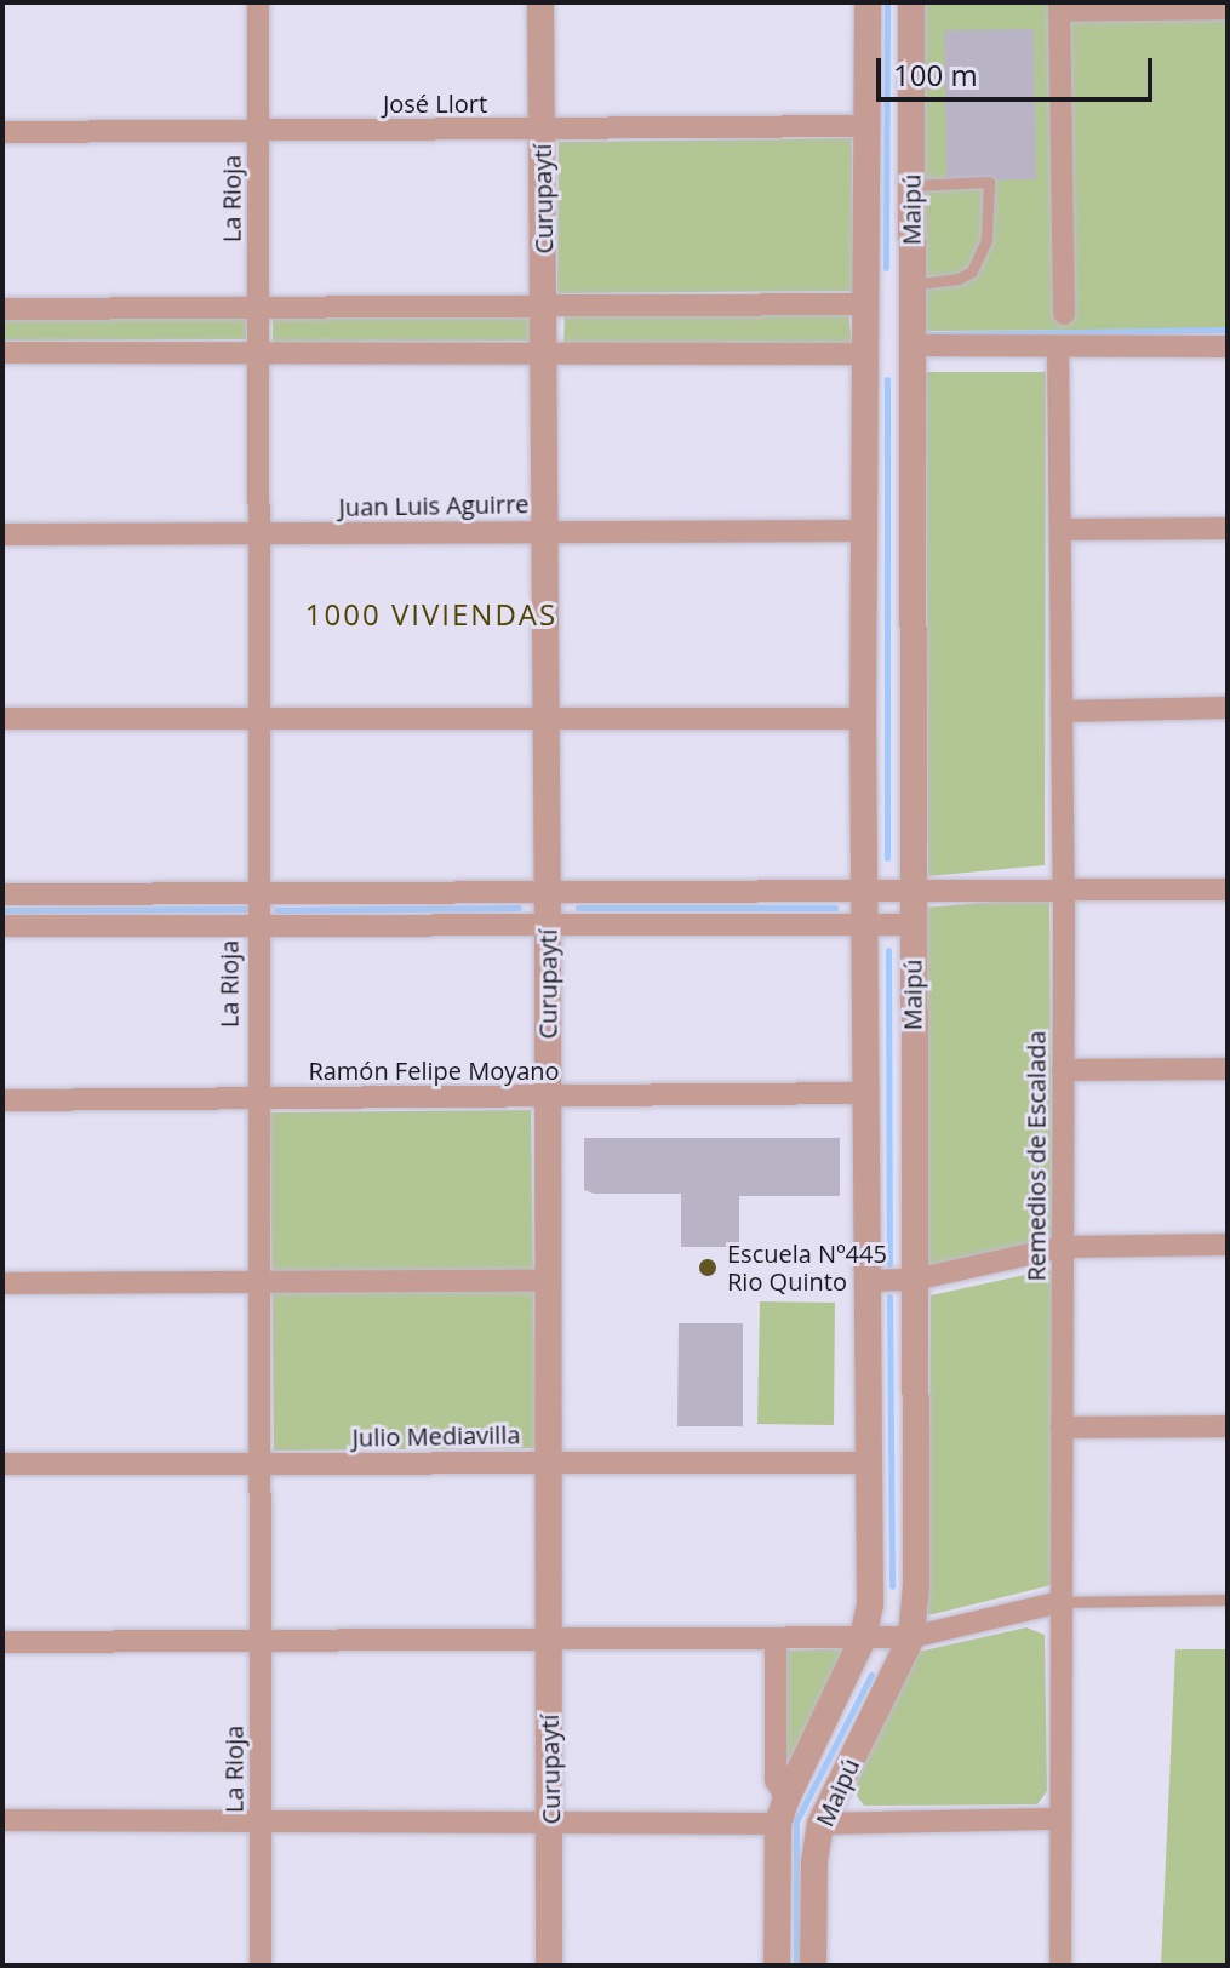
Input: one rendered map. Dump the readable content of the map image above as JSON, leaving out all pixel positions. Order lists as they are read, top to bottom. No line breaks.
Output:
{"streets":{"street":["José Llort","La Rioja","Curupaytí","Maipú","Juan Luis Aguirre","Ramón Felipe Moyano","Remedios de Escalada","Julio Mediavilla"]},"crossings":[["José Llort","La Rioja"],["José Llort","Curupaytí"],["José Llort","Maipú"],["La Rioja","Juan Luis Aguirre"],["La Rioja","Ramón Felipe Moyano"],["La Rioja","Julio Mediavilla"],["Curupaytí","Juan Luis Aguirre"],["Curupaytí","Ramón Felipe Moyano"],["Curupaytí","Julio Mediavilla"],["Maipú","Juan Luis Aguirre"],["Maipú","Ramón Felipe Moyano"],["Maipú","Julio Mediavilla"]],"districts":["1000 VIVIENDAS"],"places":["Escuela Nº445 Rio Quinto"],"scale_bar":"100 m"}
